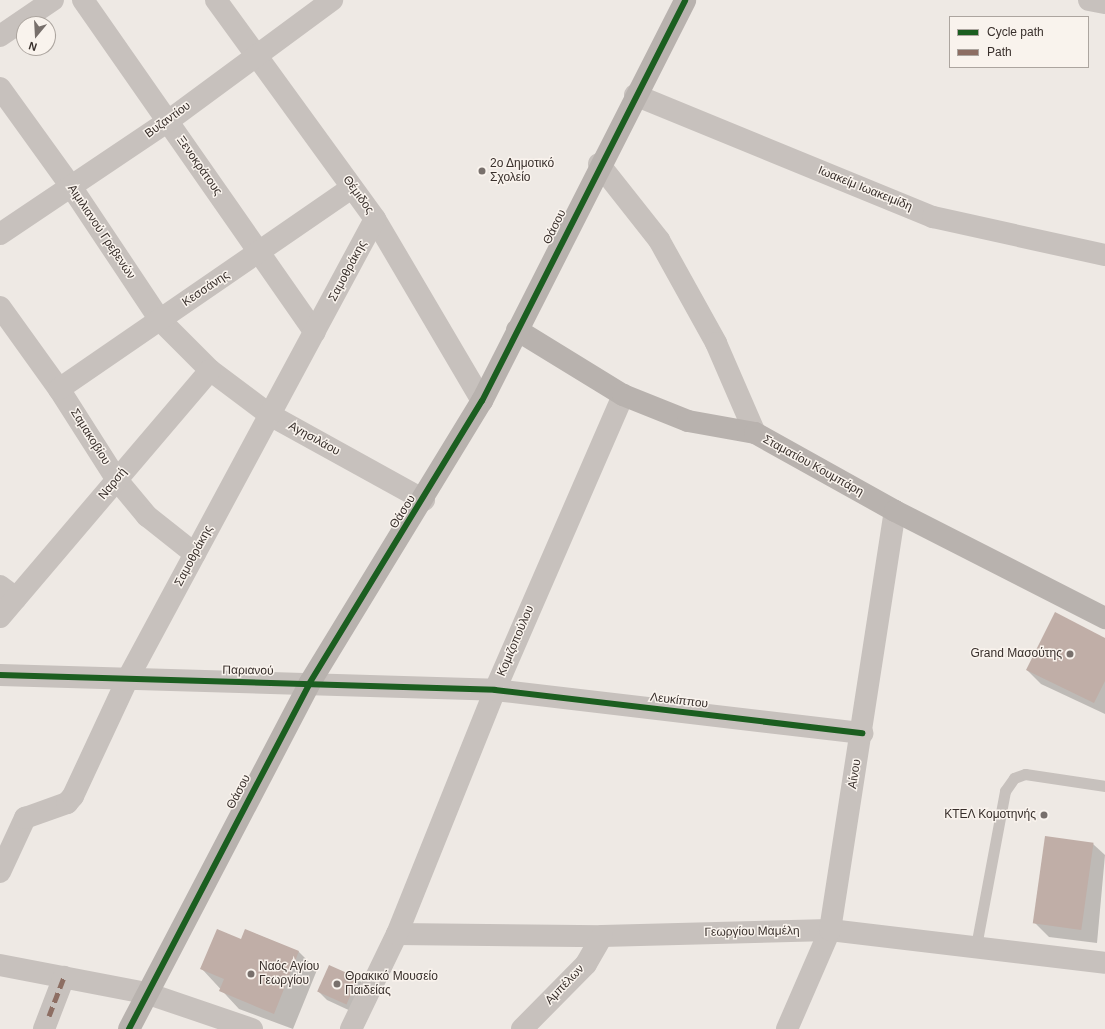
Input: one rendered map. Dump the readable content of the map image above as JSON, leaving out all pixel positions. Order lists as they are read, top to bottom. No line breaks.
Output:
{"streets":{"street":["Βυζαντίου","Ξενοκράτους","Ιωακείμ Ιωακειμίδη","Θέμιδος","Θάσου","Αιμιλιανού Γρεβενών","Σαμοθράκης","Κεσσάνης","Σαμακοβίου","Αγησιλάου","Σταματίου Κουμπάρη","Ναρσή","Κομιζοπούλου","Παριανού","Λευκίππου","Αίνου","Γεωργίου Μαμέλη","Αμπέλων"]},"crossings":[["Βυζαντίου","Ξενοκράτους"],["Βυζαντίου","Θέμιδος"],["Βυζαντίου","Αιμιλιανού Γρεβενών"],["Ξενοκράτους","Σαμοθράκης"],["Ξενοκράτους","Κεσσάνης"],["Ιωακείμ Ιωακειμίδη","Θάσου"],["Θέμιδος","Θάσου"],["Θέμιδος","Σαμοθράκης"],["Θέμιδος","Κεσσάνης"],["Θάσου","Αγησιλάου"],["Θάσου","Σταματίου Κουμπάρη"],["Θάσου","Παριανού"],["Αιμιλιανού Γρεβενών","Κεσσάνης"],["Αιμιλιανού Γρεβενών","Αγησιλάου"],["Αιμιλιανού Γρεβενών","Ναρσή"],["Σαμοθράκης","Σαμακοβίου"],["Σαμοθράκης","Αγησιλάου"],["Σαμοθράκης","Παριανού"],["Κεσσάνης","Σαμακοβίου"],["Σαμακοβίου","Ναρσή"],["Αγησιλάου","Ναρσή"],["Σταματίου Κουμπάρη","Κομιζοπούλου"],["Σταματίου Κουμπάρη","Αίνου"],["Κομιζοπούλου","Παριανού"],["Κομιζοπούλου","Λευκίππου"],["Κομιζοπούλου","Γεωργίου Μαμέλη"],["Παριανού","Λευκίππου"],["Λευκίππου","Αίνου"],["Αίνου","Γεωργίου Μαμέλη"],["Γεωργίου Μαμέλη","Αμπέλων"]],"places":["2ο Δημοτικό Σχολείο","Grand Μασούτης","ΚΤΕΛ Κομοτηνής","Ναός Αγίου Γεωργίου","Θρακικό Μουσείο Παιδείας"],"legend":["Cycle path","Path"],"north":"bottom"}
